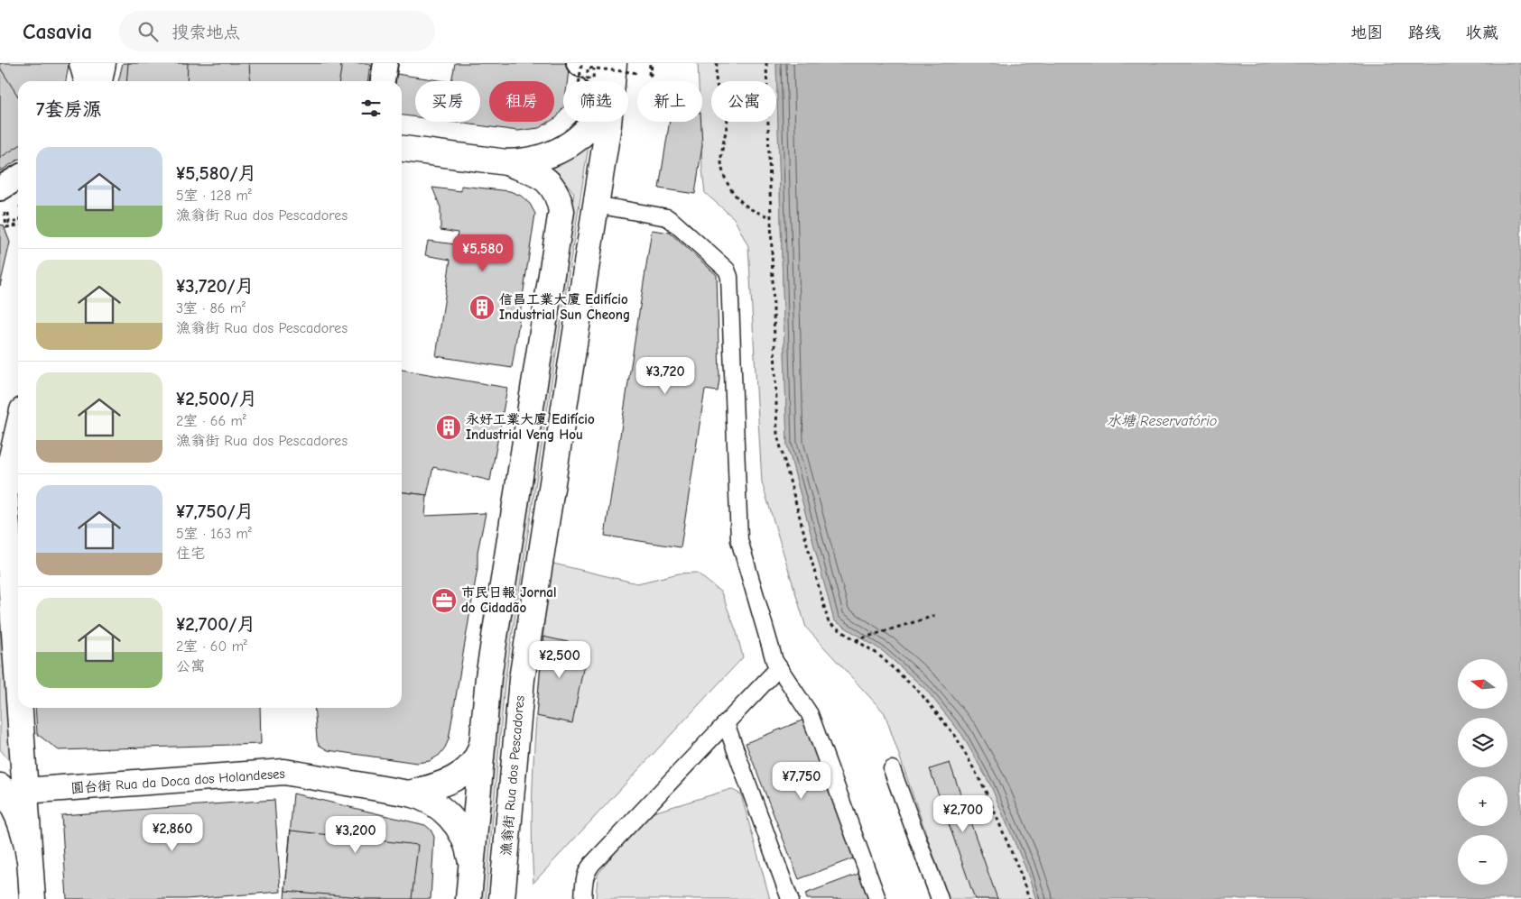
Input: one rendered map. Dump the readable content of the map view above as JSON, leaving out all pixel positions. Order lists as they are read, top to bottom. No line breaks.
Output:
{"streets":{"street":["漁翁街 Rua dos Pescadores","圓台街 Rua da Doca dos Holandeses"]},"water":["水塘 Reservatório"],"places":{"building":["信昌工業大廈 Edifício Industrial Sun Cheong","永好工業大廈 Edifício Industrial Veng Hou"],"office":["市民日報 Jornal do Cidadão"]},"north":"left","page":{"header":"Casavia","search":"搜索地点","nav":["地图","路线","收藏"],"chip":["买房","租房","筛选","新上","公寓"],"heading":"7套房源","list":[{"name":"¥5,580/月","note":"5室 · 128 m² · 漁翁街 Rua dos Pescadores"},{"name":"¥3,720/月","note":"3室 · 86 m² · 漁翁街 Rua dos Pescadores"},{"name":"¥2,500/月","note":"2室 · 66 m² · 漁翁街 Rua dos Pescadores"},{"name":"¥7,750/月","note":"5室 · 163 m² · 住宅"},{"name":"¥2,700/月","note":"2室 · 60 m² · 公寓"}],"price":["¥5,580","¥3,720","¥2,500","¥7,750","¥2,700","¥2,860","¥3,200"],"map_buttons":["+","−"]}}
